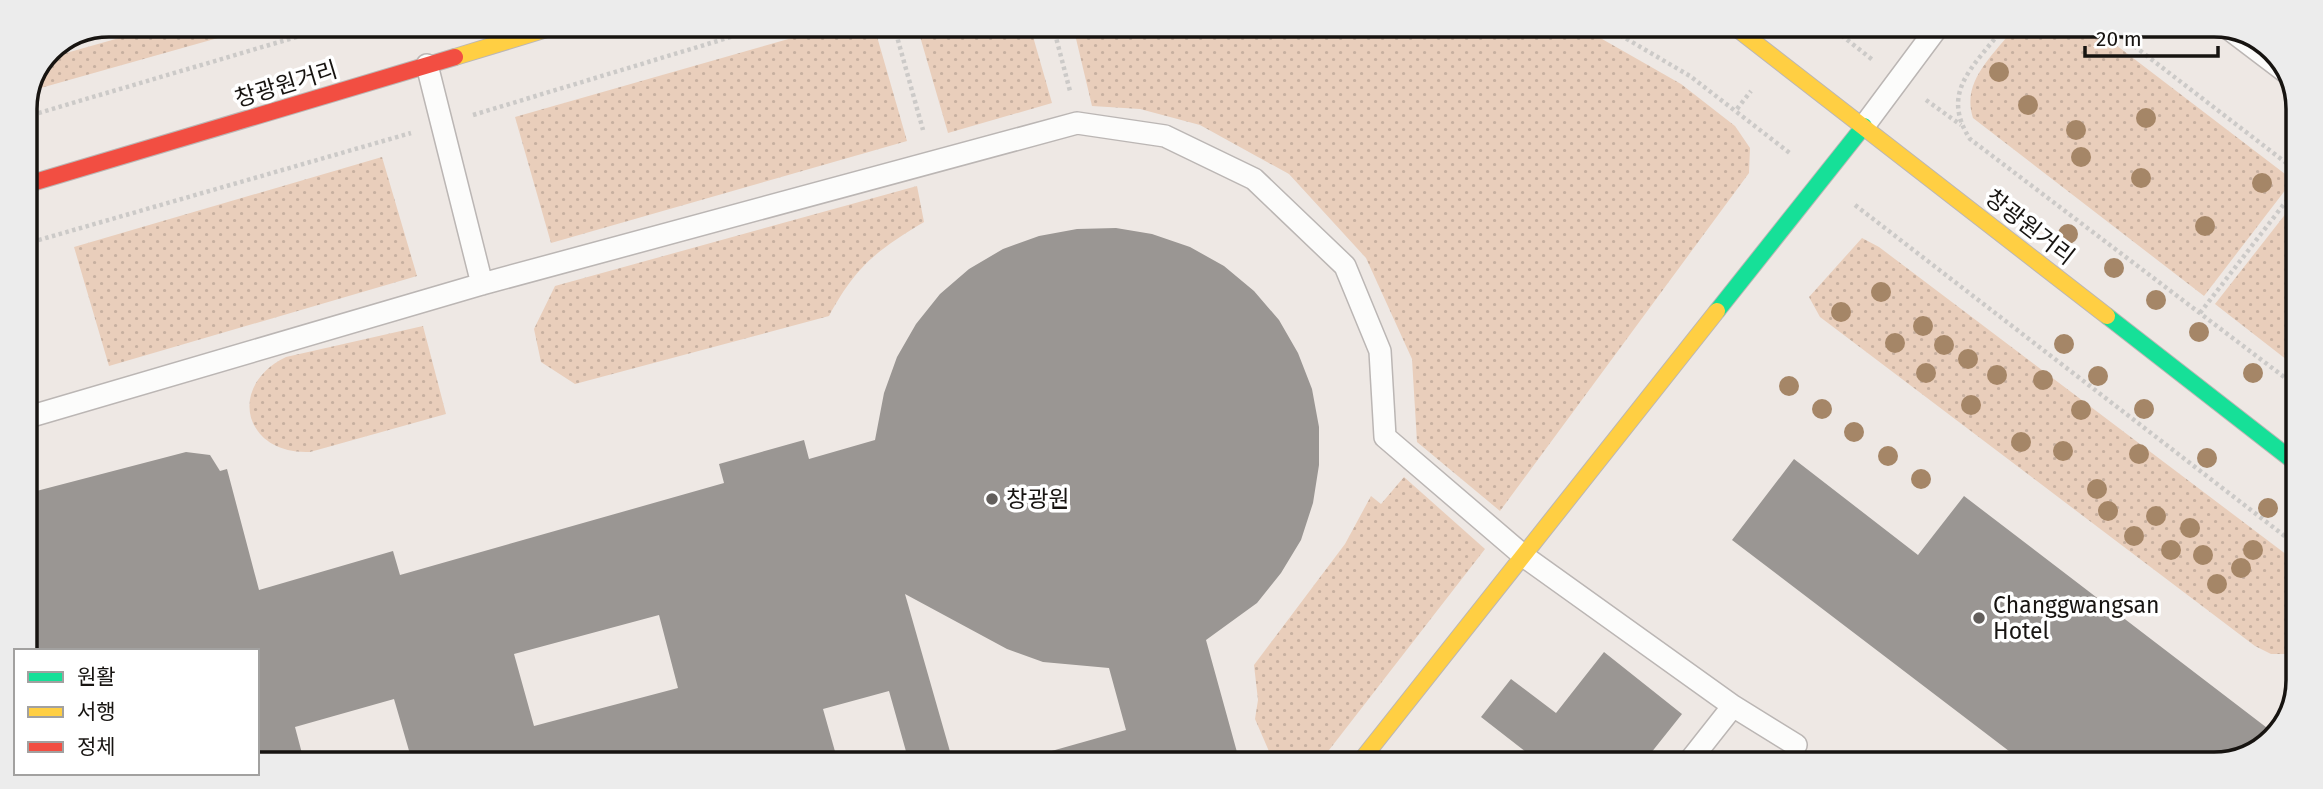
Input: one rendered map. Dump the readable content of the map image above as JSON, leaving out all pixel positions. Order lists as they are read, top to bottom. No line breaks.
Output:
{"streets":{"main road":["창광원거리"]},"places":["창광원","Changgwangsan Hotel"],"legend":["원활","서행","정체"],"scale_bar":"20 m"}
